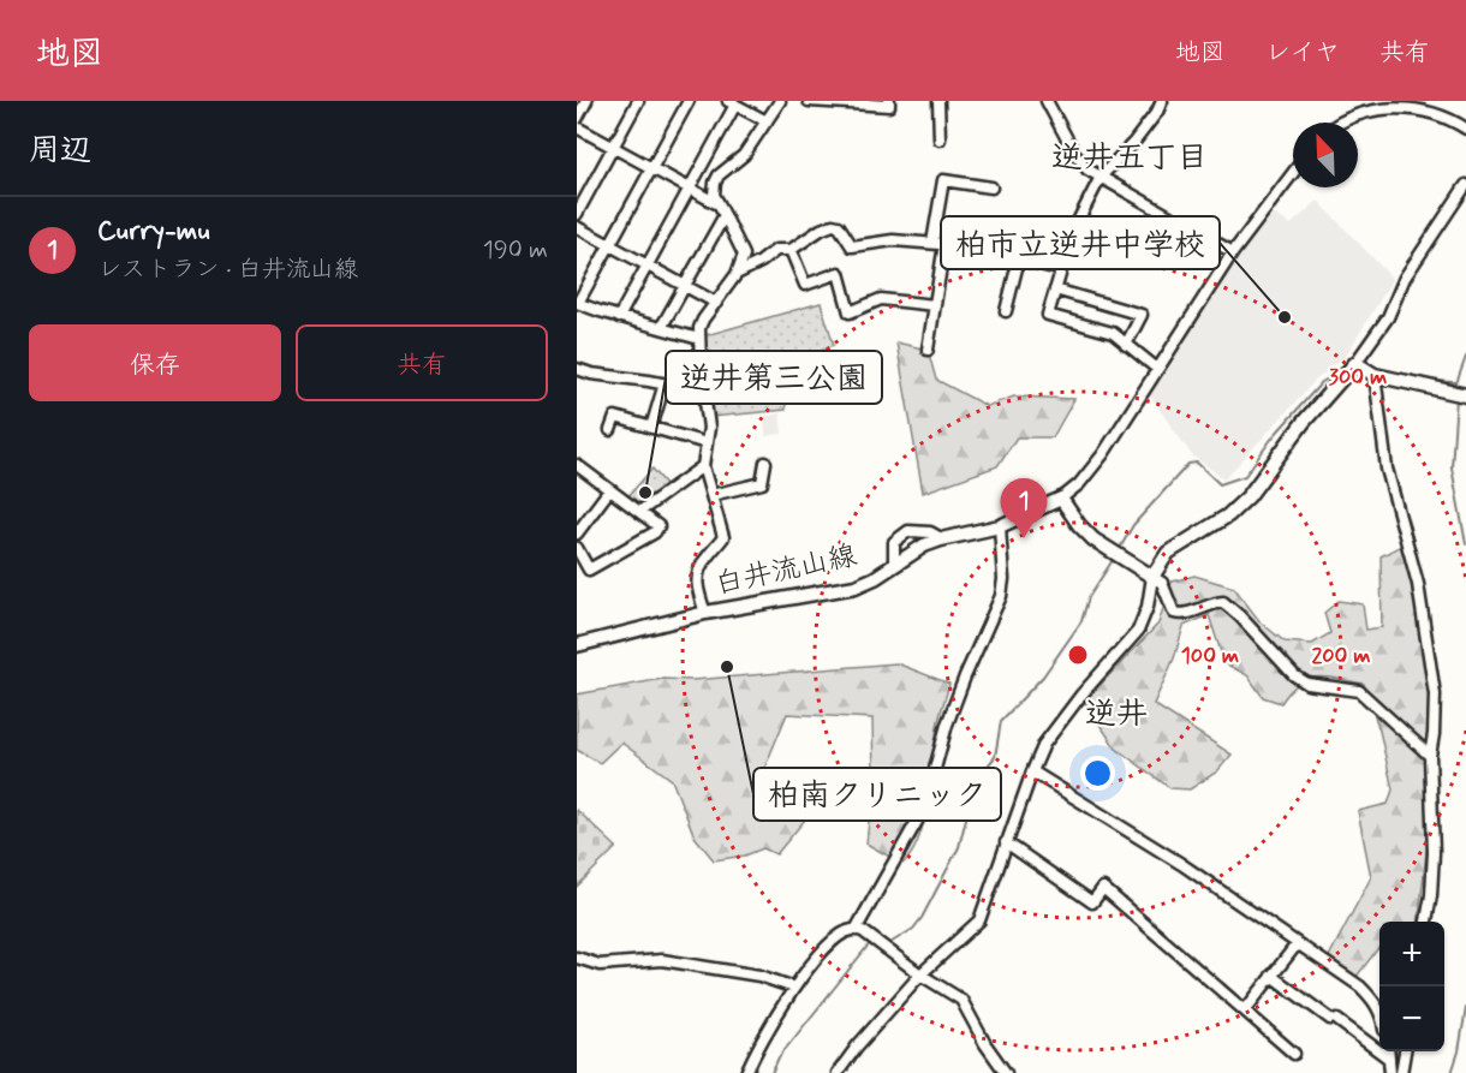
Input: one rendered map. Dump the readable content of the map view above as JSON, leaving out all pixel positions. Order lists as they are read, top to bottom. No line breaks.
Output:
{"streets":{"main road":["白井流山線"]},"districts":["逆井五丁目","逆井"],"places":["柏市立逆井中学校","逆井第三公園","柏南クリニック"],"north":"top left","page":{"header":"地図","nav":["地図","レイヤ","共有"],"heading":"周辺","list":[{"mark":"1","name":"Curry-mu","note":"レストラン · 白井流山線","value":"190 m"}],"buttons":["保存","共有"],"pins":"1","map_buttons":["+","−"]},"rings":["300 m","100 m","200 m"]}
